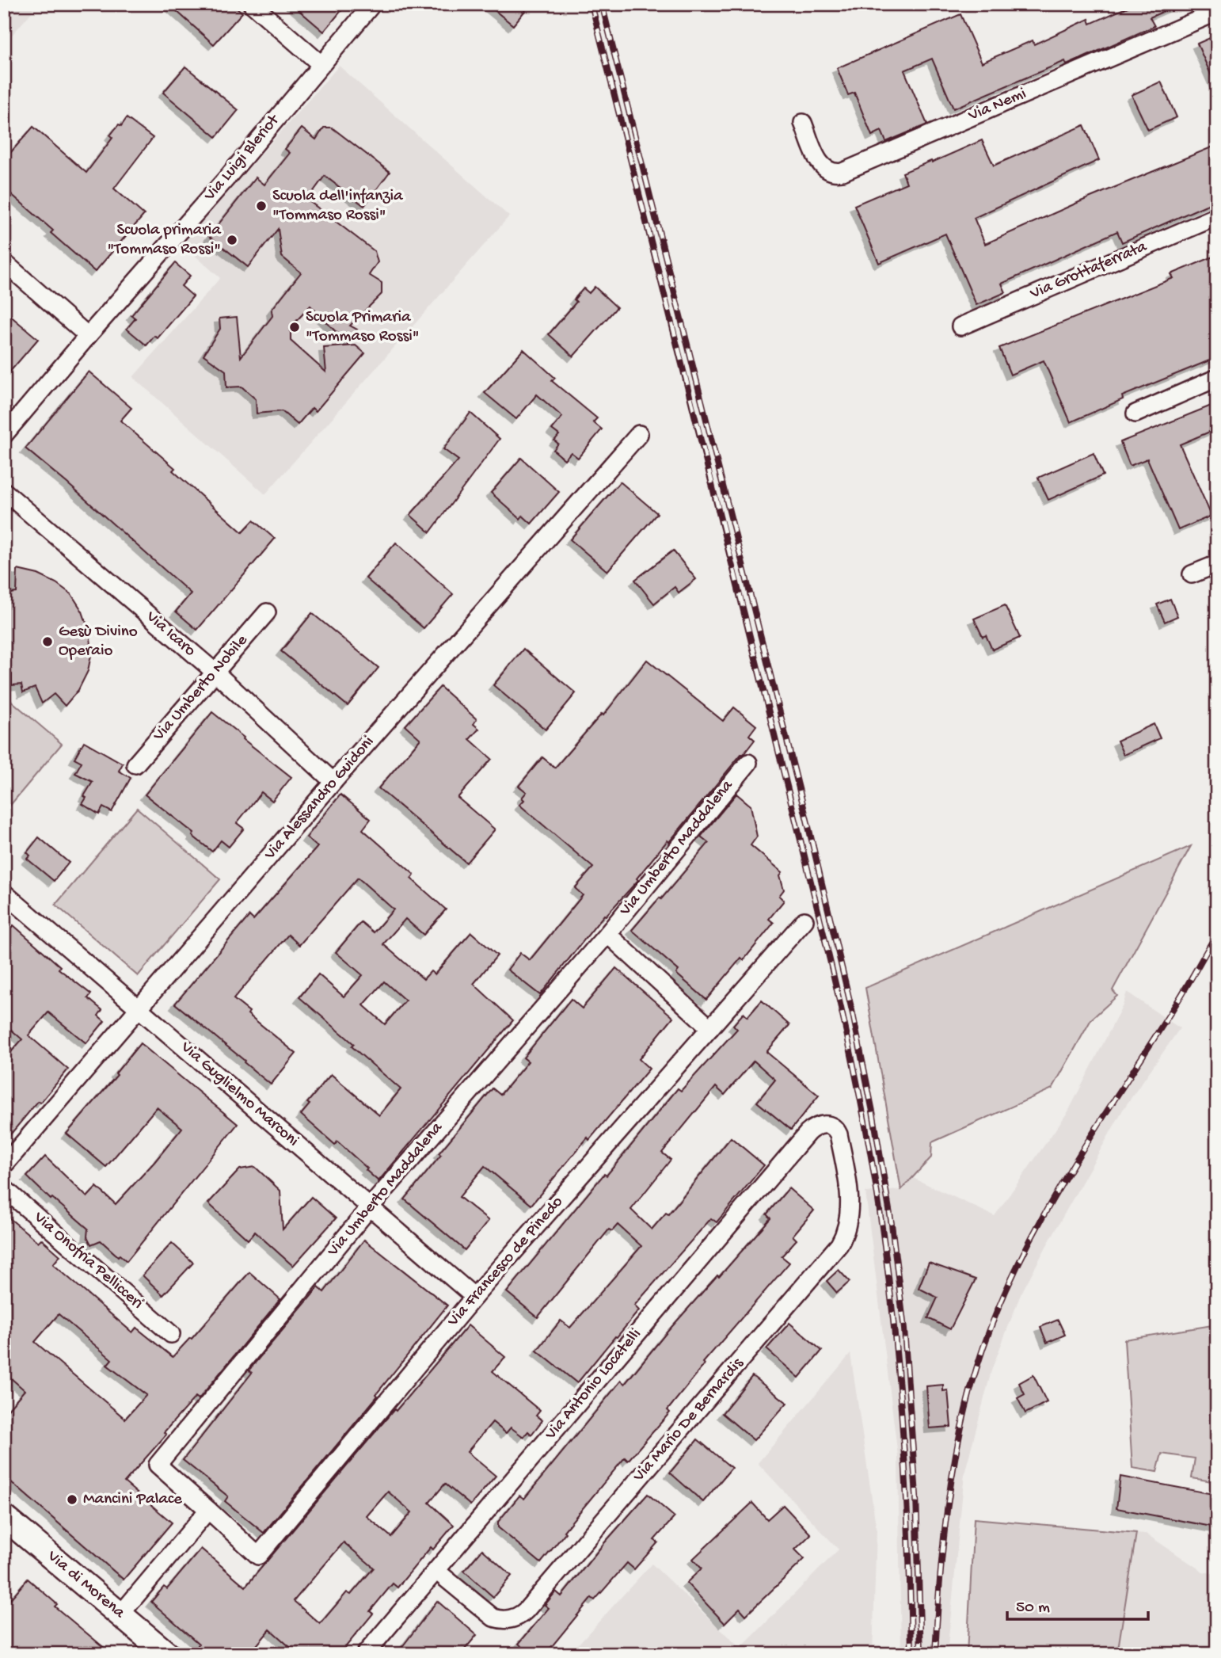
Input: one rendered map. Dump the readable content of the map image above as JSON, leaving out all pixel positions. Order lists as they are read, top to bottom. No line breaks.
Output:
{"streets":{"street":["Via Nemi","Via Luigi Bleriot","Via Grottaferrata","Via Icaro","Via Umberto Nobile","Via Alessandro Guidoni","Via Umberto Maddalena","Via Guglielmo Marconi","Via Onofria Pellicceri","Via Francesco de Pinedo","Via Antonio Locatelli","Via Mario De Bernardis","Via di Morena"]},"crossings":[["Via Icaro","Via Umberto Nobile"],["Via Icaro","Via Alessandro Guidoni"],["Via Alessandro Guidoni","Via Guglielmo Marconi"],["Via Umberto Maddalena","Via Guglielmo Marconi"],["Via Umberto Maddalena","Via Francesco de Pinedo"],["Via Guglielmo Marconi","Via Francesco de Pinedo"],["Via Antonio Locatelli","Via Mario De Bernardis"]],"places":["Scuola dell'infanzia \"Tommaso Rossi\"","Scuola primaria \"Tommaso Rossi\"","Scuola Primaria \"Tommaso Rossi\"","Gesù Divino Operaio","Mancini Palace"],"scale_bar":"50 m"}
